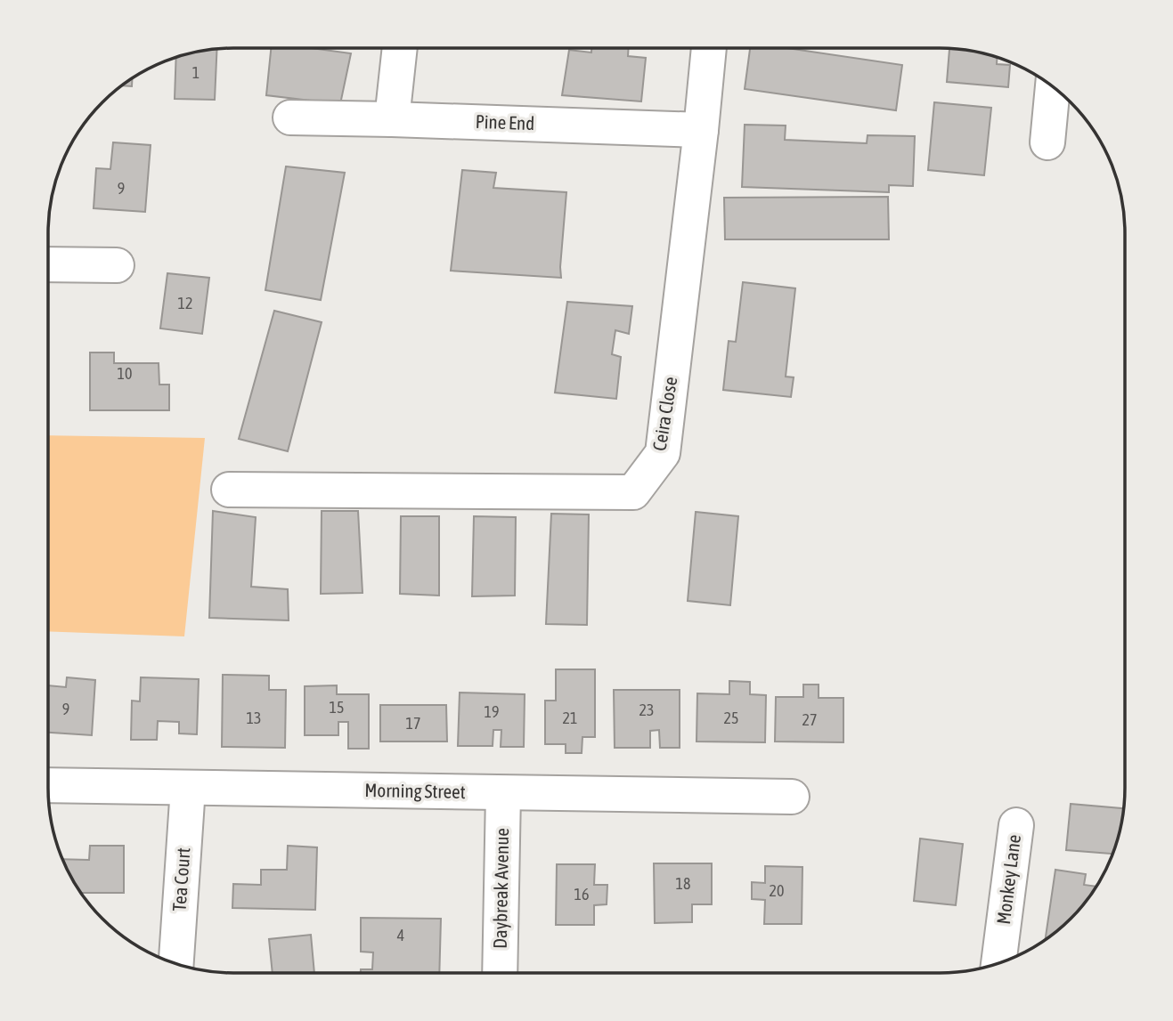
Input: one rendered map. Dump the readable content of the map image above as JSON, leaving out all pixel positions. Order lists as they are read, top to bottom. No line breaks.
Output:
{"streets":{"street":["Pine End","Ceira Close","Morning Street","Tea Court","Monkey Lane","Daybreak Avenue"]},"crossings":[["Pine End","Ceira Close"],["Morning Street","Tea Court"],["Morning Street","Daybreak Avenue"]],"house_numbers":["1","9","12","10","15","9","23","19","13","21","25","27","17","18","20","16","4"]}
